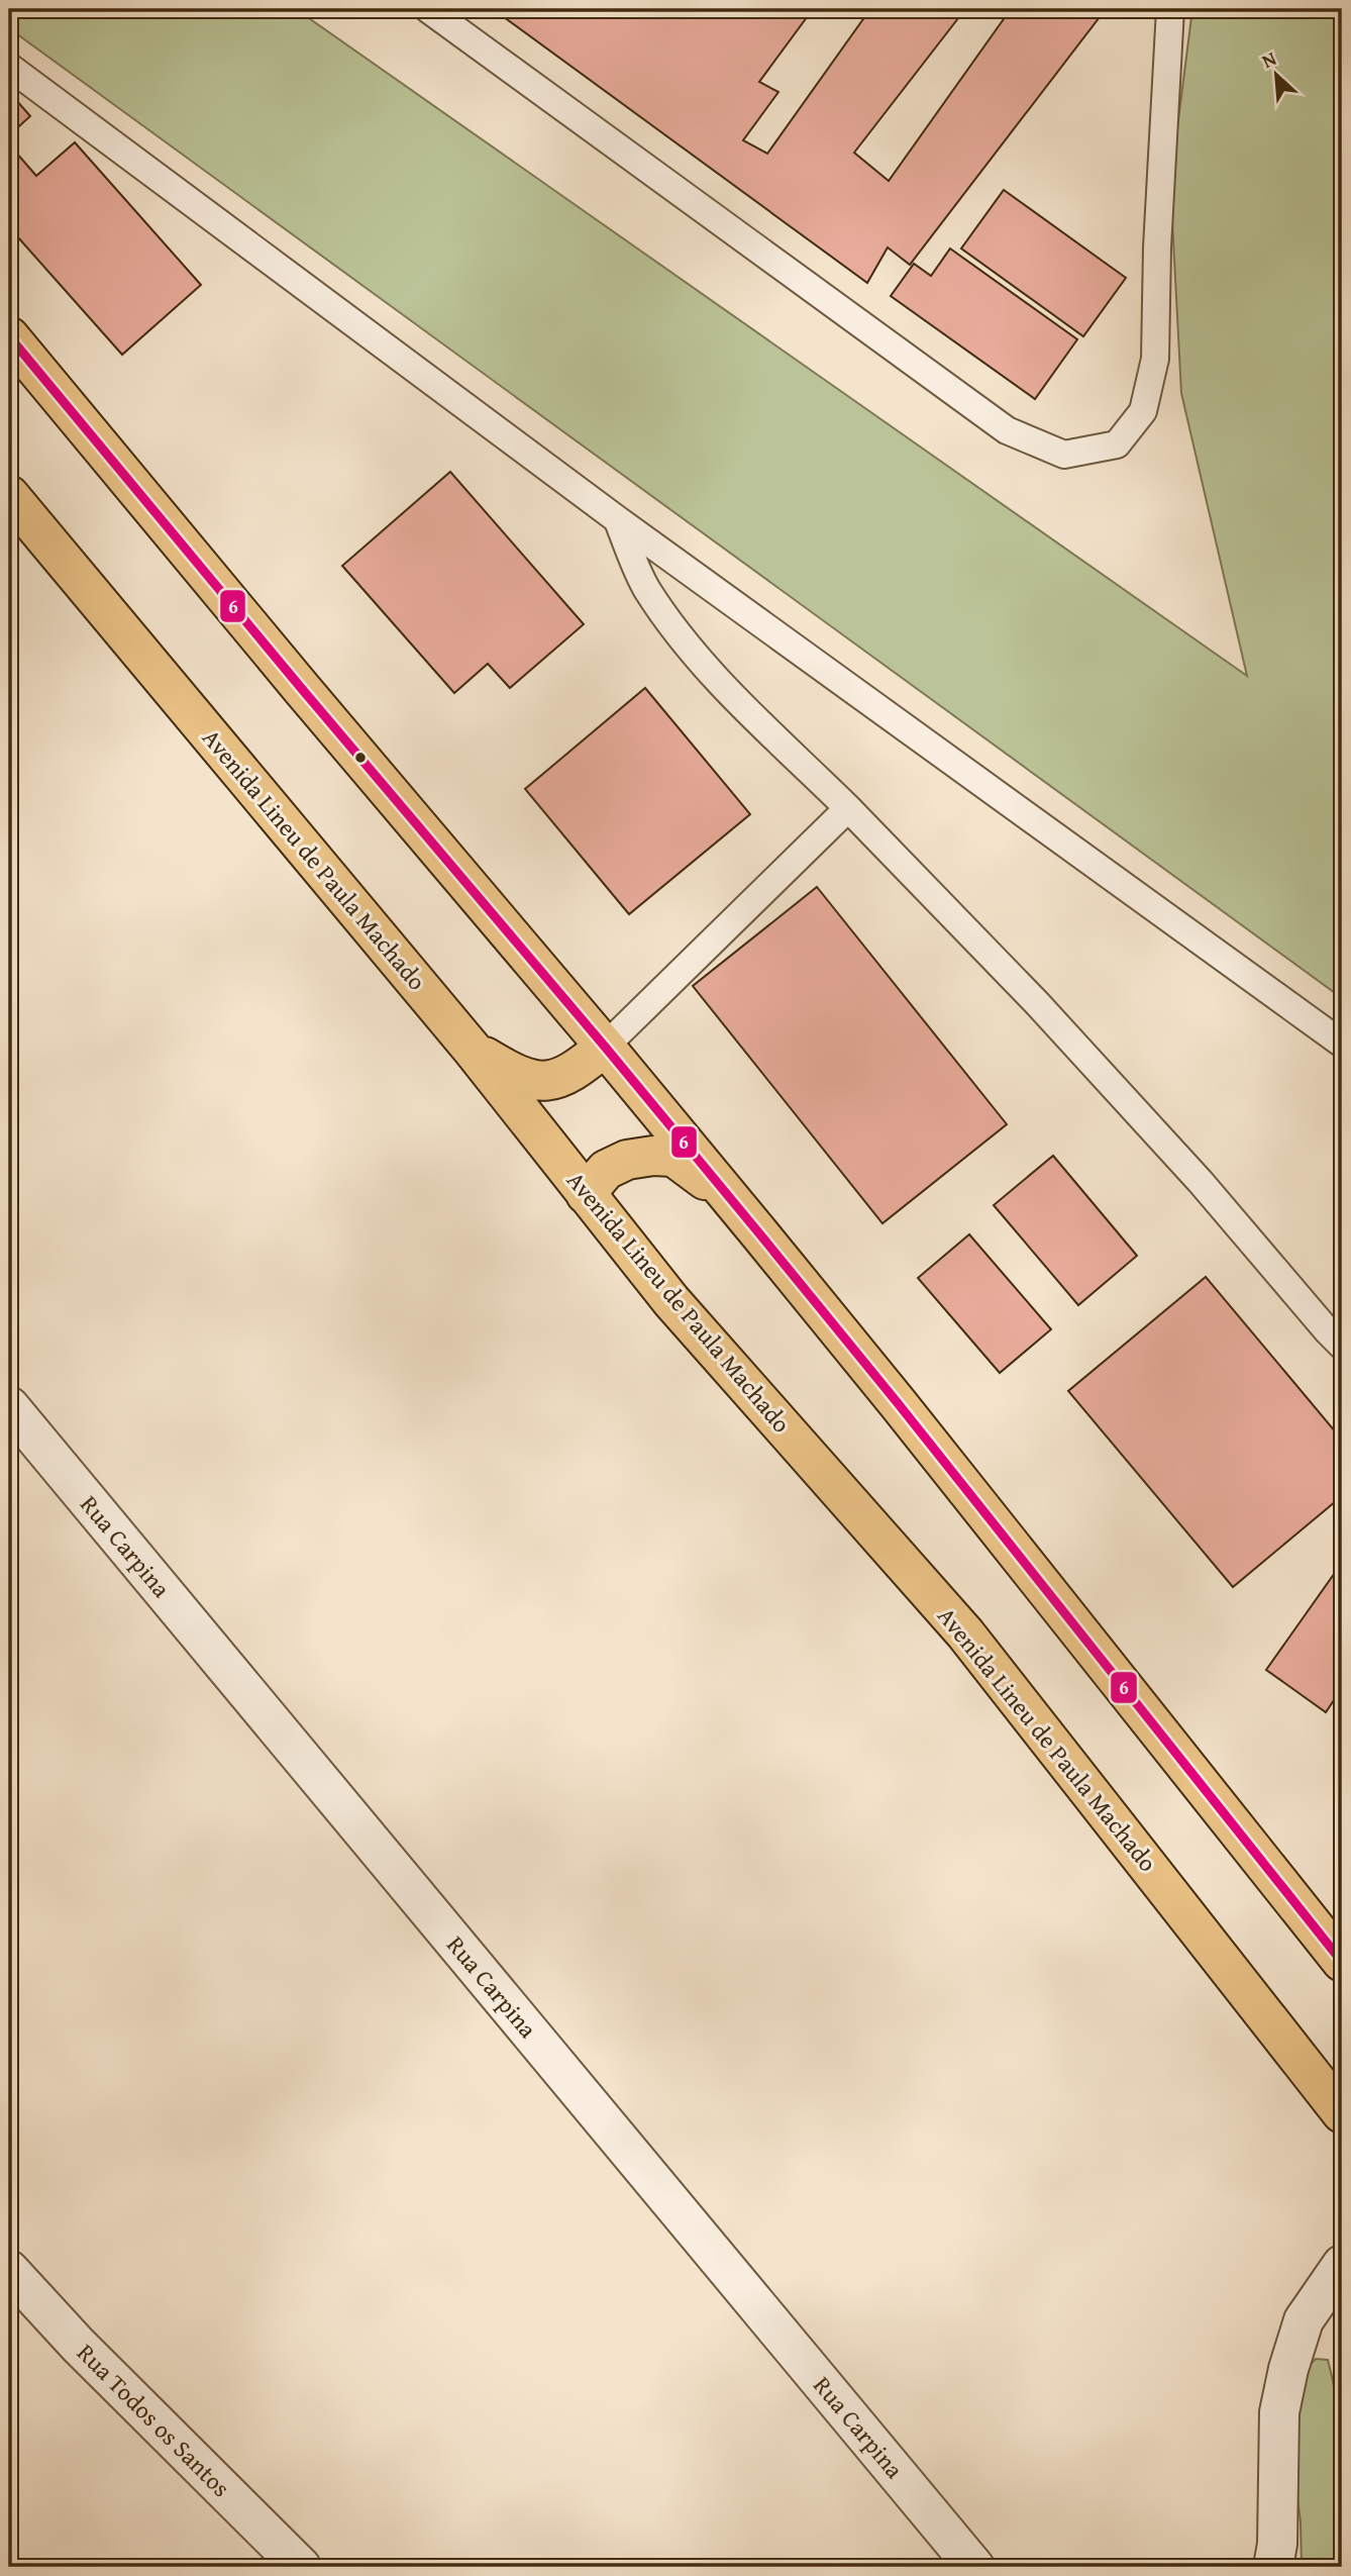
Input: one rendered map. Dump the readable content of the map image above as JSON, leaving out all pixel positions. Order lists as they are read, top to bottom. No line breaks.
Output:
{"streets":{"highway":["Avenida Lineu de Paula Machado"],"street":["Rua Carpina","Rua Todos os Santos"]},"lines":["transit line 6"],"north":"top left"}
